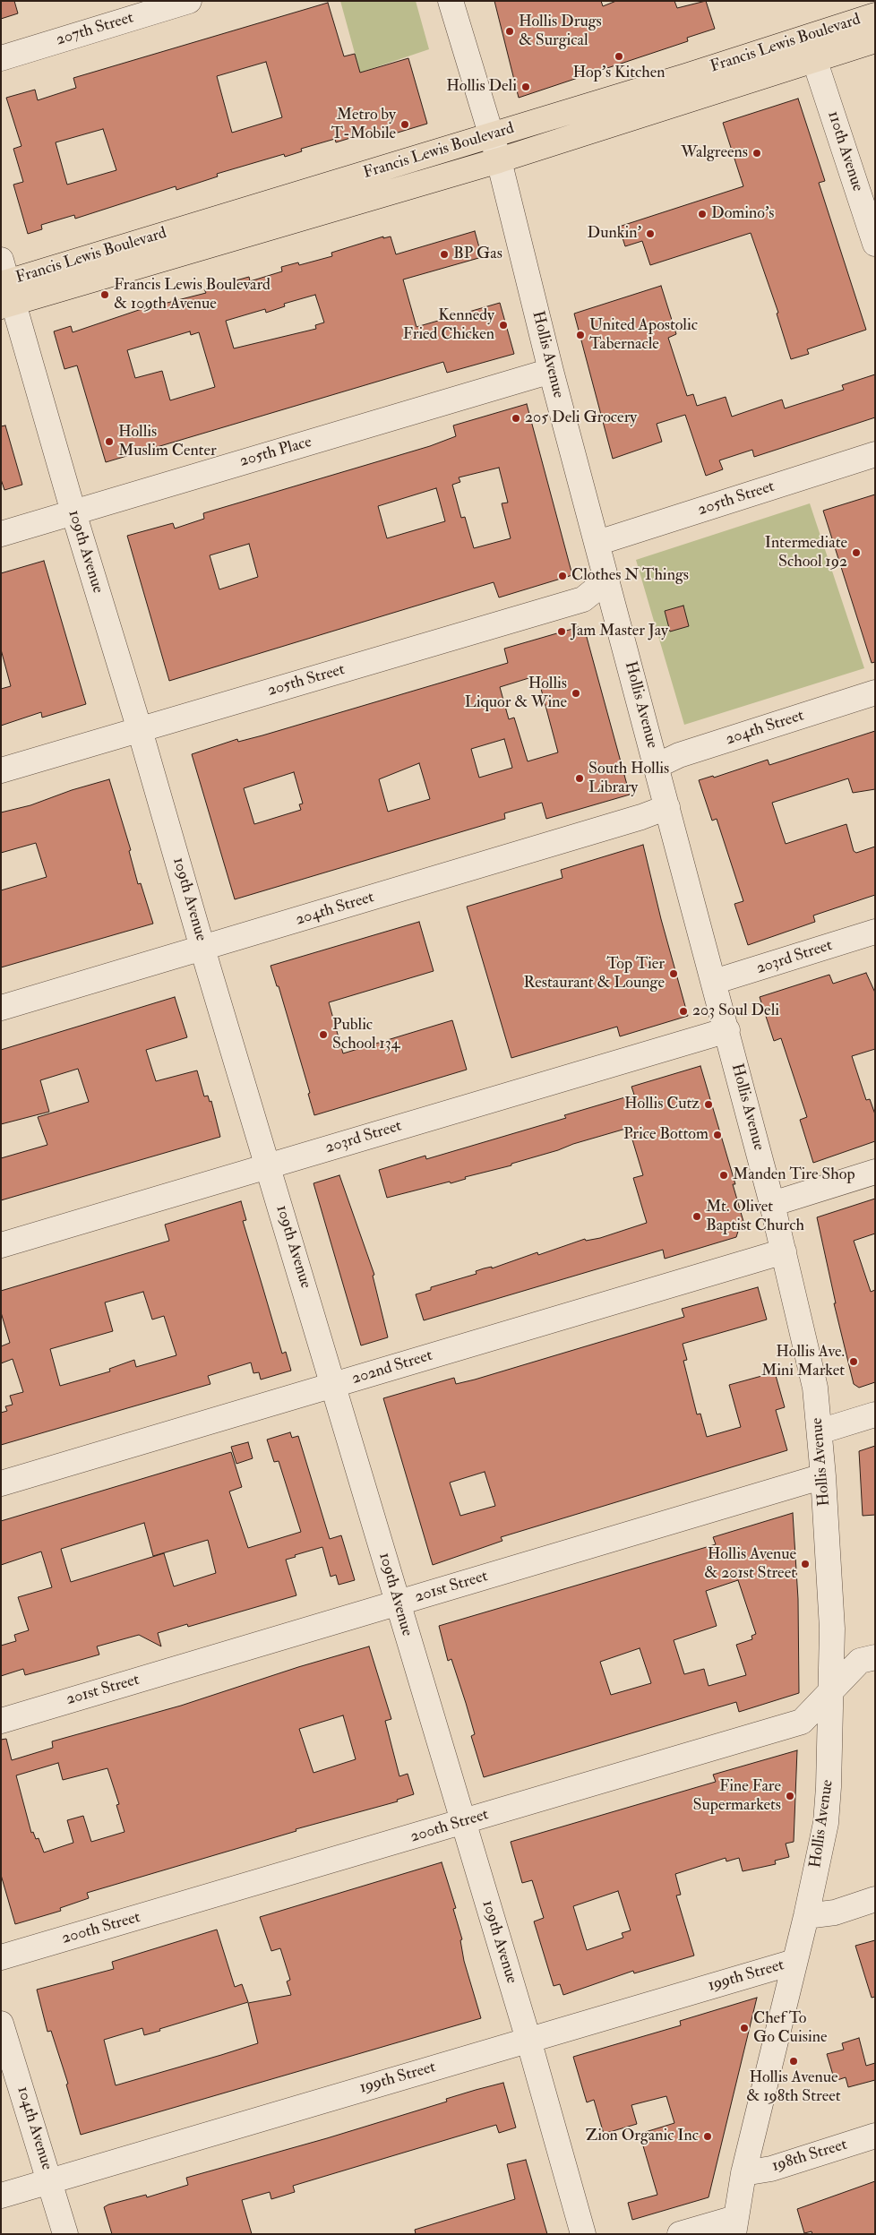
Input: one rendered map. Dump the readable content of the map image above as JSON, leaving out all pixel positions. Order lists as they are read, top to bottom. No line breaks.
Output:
{"streets":{"main road":["Francis Lewis Boulevard"],"street":["207th Street","110th Avenue","Hollis Avenue","205th Place","205th Street","109th Avenue","204th Street","203rd Street","202nd Street","201st Street","200th Street","199th Street","104th Avenue","198th Street"]},"crossings":[["Francis Lewis Boulevard","110th Avenue"],["Francis Lewis Boulevard","Hollis Avenue"],["Francis Lewis Boulevard","109th Avenue"],["Hollis Avenue","205th Place"],["Hollis Avenue","205th Street"],["Hollis Avenue","204th Street"],["Hollis Avenue","203rd Street"],["Hollis Avenue","202nd Street"],["Hollis Avenue","201st Street"],["Hollis Avenue","200th Street"],["Hollis Avenue","199th Street"],["Hollis Avenue","198th Street"],["205th Place","109th Avenue"],["205th Street","109th Avenue"],["109th Avenue","204th Street"],["109th Avenue","203rd Street"],["109th Avenue","202nd Street"],["109th Avenue","201st Street"],["109th Avenue","200th Street"],["109th Avenue","199th Street"],["199th Street","104th Avenue"]],"places":["Hollis Drugs & Surgical","Hop's Kitchen","Hollis Deli","Metro by T-Mobile","Walgreens","Domino's","Dunkin'","BP Gas","Francis Lewis Boulevard & 109th Avenue","Kennedy Fried Chicken","United Apostolic Tabernacle","205 Deli Grocery","Hollis Muslim Center","Intermediate School 192","Clothes N Things","Jam Master Jay","Hollis Liquor & Wine","South Hollis Library","Top Tier Restaurant & Lounge","203 Soul Deli","Public School 134","Hollis Cutz","Price Bottom","Manden Tire Shop","Mt. Olivet Baptist Church","Hollis Ave. Mini Market","Hollis Avenue & 201st Street","Fine Fare Supermarkets","Chef To Go Cuisine","Hollis Avenue & 198th Street","Zion Organic Inc"]}
